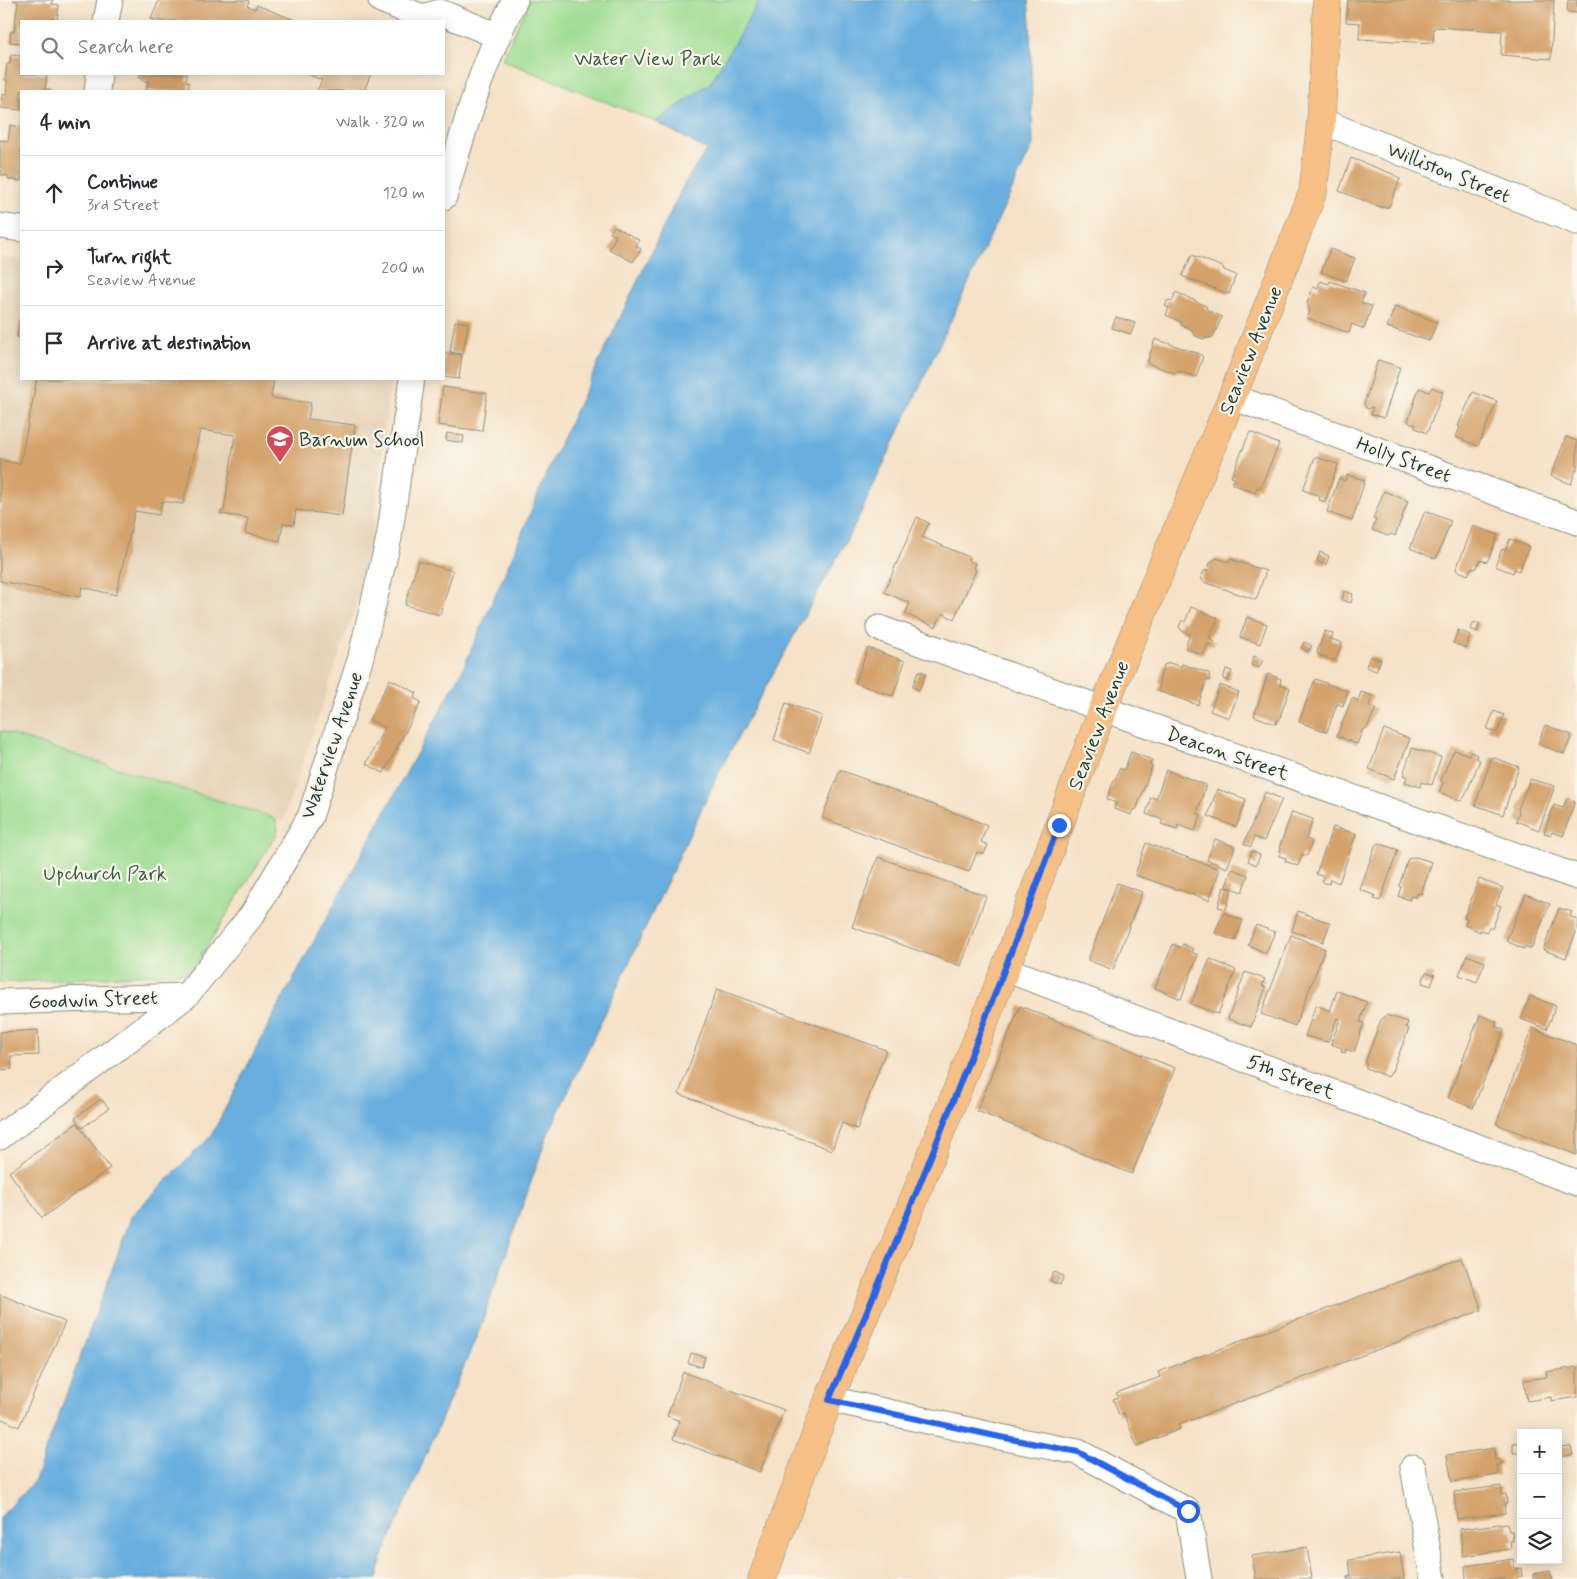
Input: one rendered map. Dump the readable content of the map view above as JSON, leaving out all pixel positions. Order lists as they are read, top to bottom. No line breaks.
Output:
{"streets":{"main road":["Seaview Avenue"],"street":["Williston Street","Holly Street","Waterview Avenue","Deacon Street","Goodwin Street","5th Street"]},"crossings":[["Williston Street","Seaview Avenue"],["Seaview Avenue","Holly Street"],["Seaview Avenue","Deacon Street"],["Seaview Avenue","5th Street"],["Waterview Avenue","Goodwin Street"]],"parks":["Water View Park","Upchurch Park"],"places":{"school or university":["Barnum School"]},"page":{"search":"Search here","heading":["4 min","Walk · 320 m"],"list":[["Continue","3rd Street","120 m"],["Turn right","Seaview Avenue","200 m"],"Arrive at destination"],"map_buttons":["+","−"]}}
